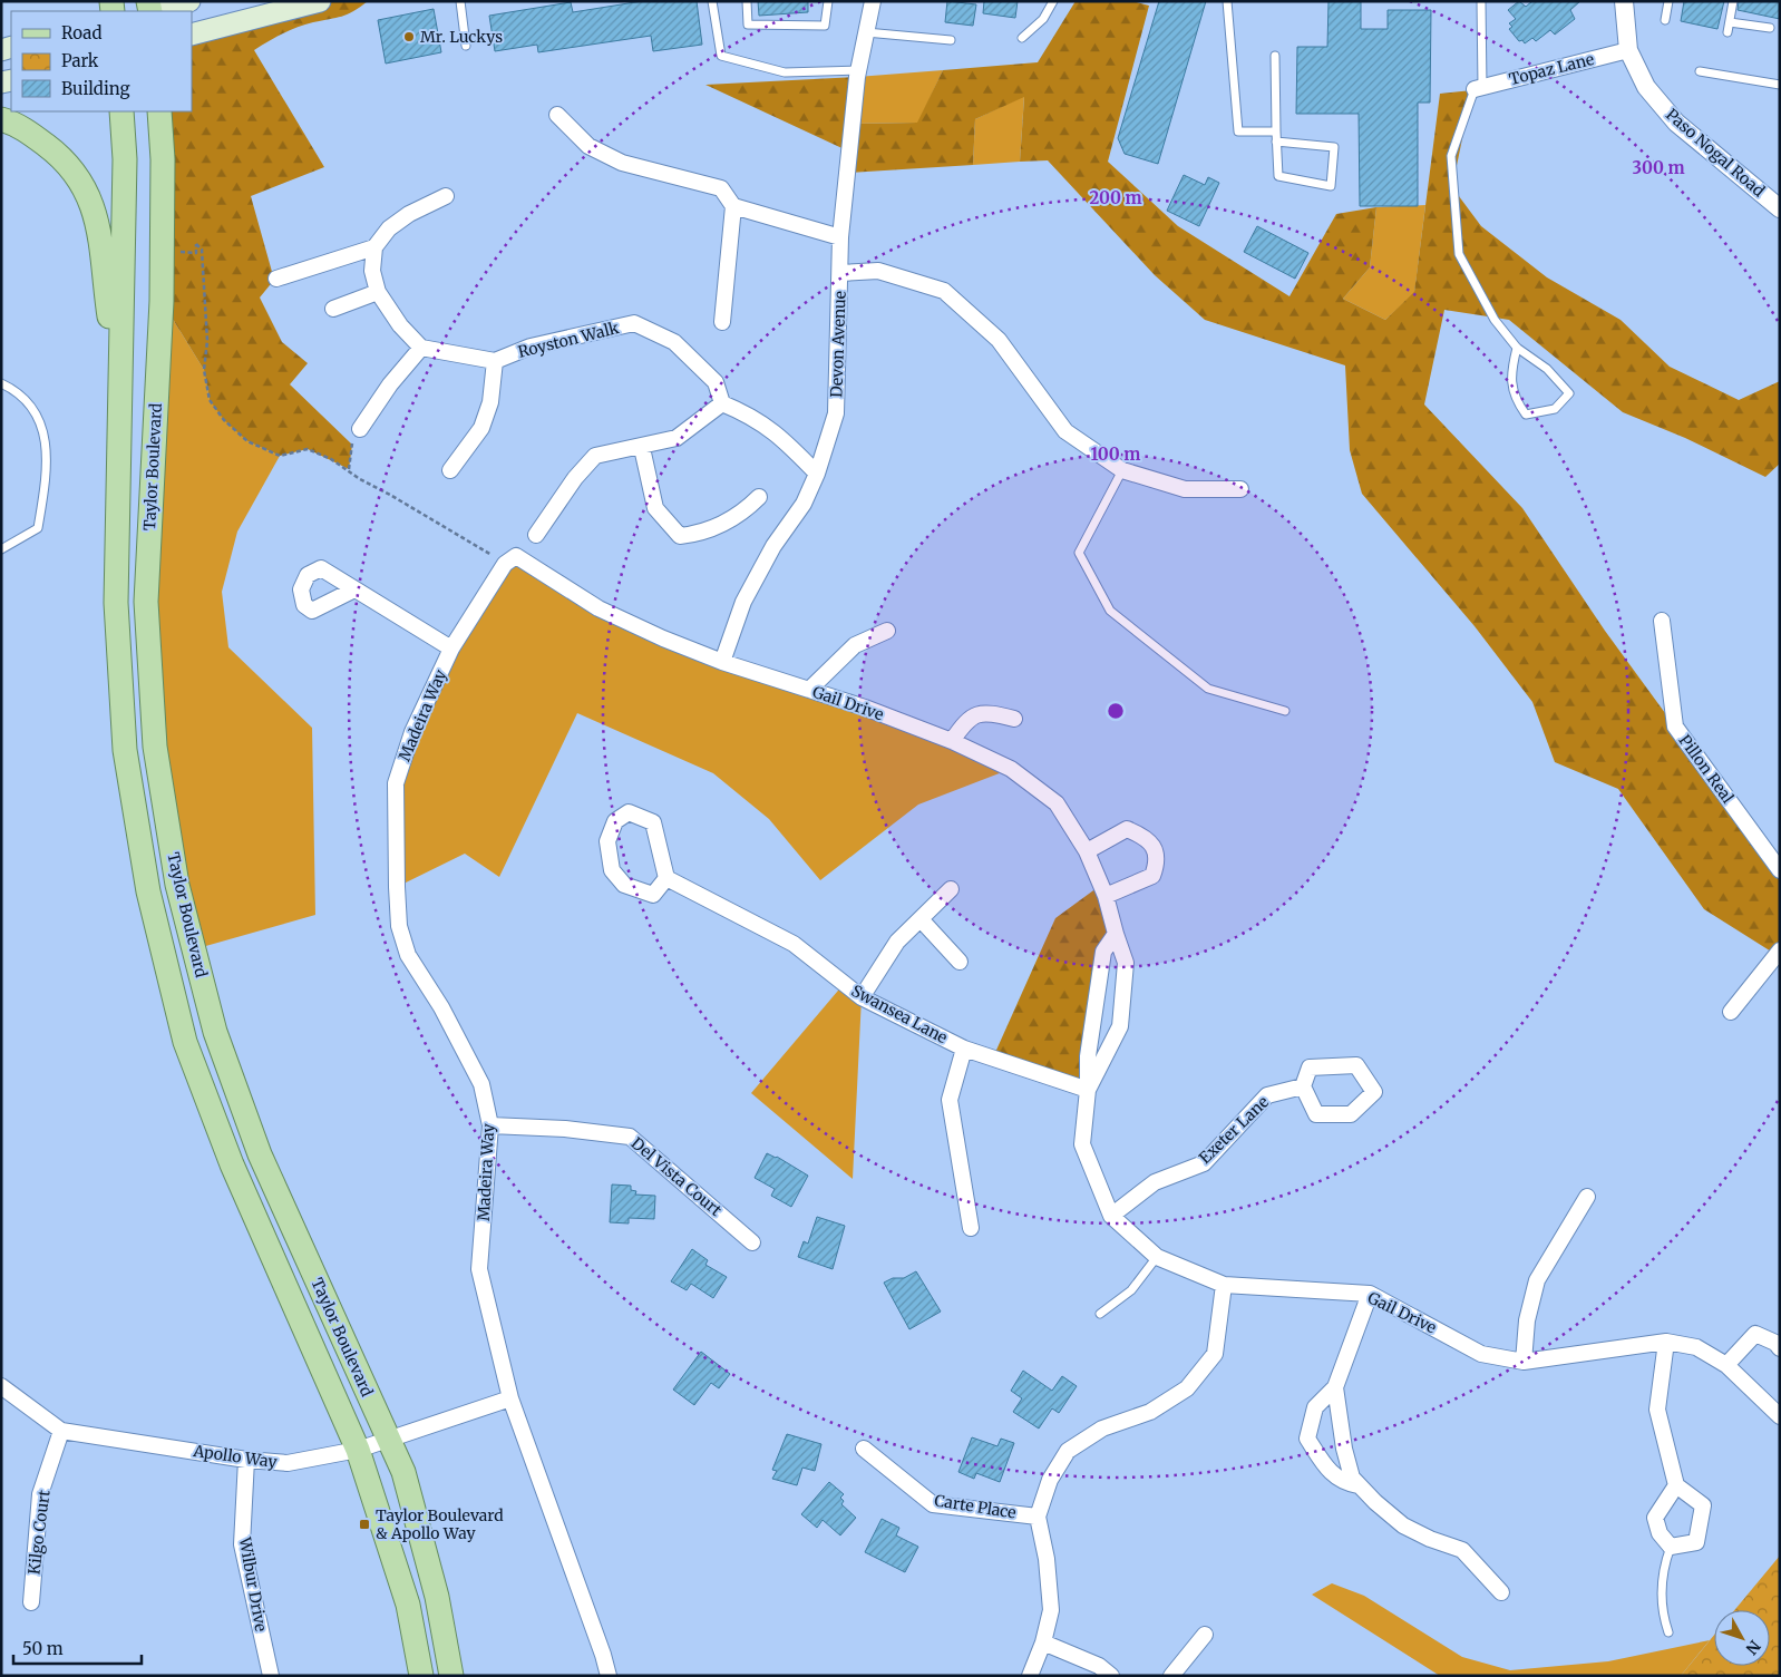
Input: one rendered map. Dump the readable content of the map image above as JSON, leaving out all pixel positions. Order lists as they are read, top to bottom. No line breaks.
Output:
{"streets":{"main road":["Taylor Boulevard"],"street":["Topaz Lane","Paso Nogal Road","Royston Walk","Devon Avenue","Gail Drive","Madeira Way","Pillon Real","Swansea Lane","Exeter Lane","Del Vista Court","Apollo Way","Carte Place","Kilgo Court","Wilbur Drive"]},"crossings":[["Topaz Lane","Paso Nogal Road"],["Devon Avenue","Gail Drive"],["Taylor Boulevard","Apollo Way"],["Gail Drive","Madeira Way"],["Gail Drive","Swansea Lane"],["Gail Drive","Exeter Lane"],["Madeira Way","Del Vista Court"],["Madeira Way","Apollo Way"],["Apollo Way","Kilgo Court"],["Apollo Way","Wilbur Drive"]],"places":{"other":["Mr. Luckys"],"transit":["Taylor Boulevard & Apollo Way"]},"legend":["Road","Park","Building"],"scale_bar":"50 m","north":"bottom right","rings":["300 m","200 m","100 m"]}
